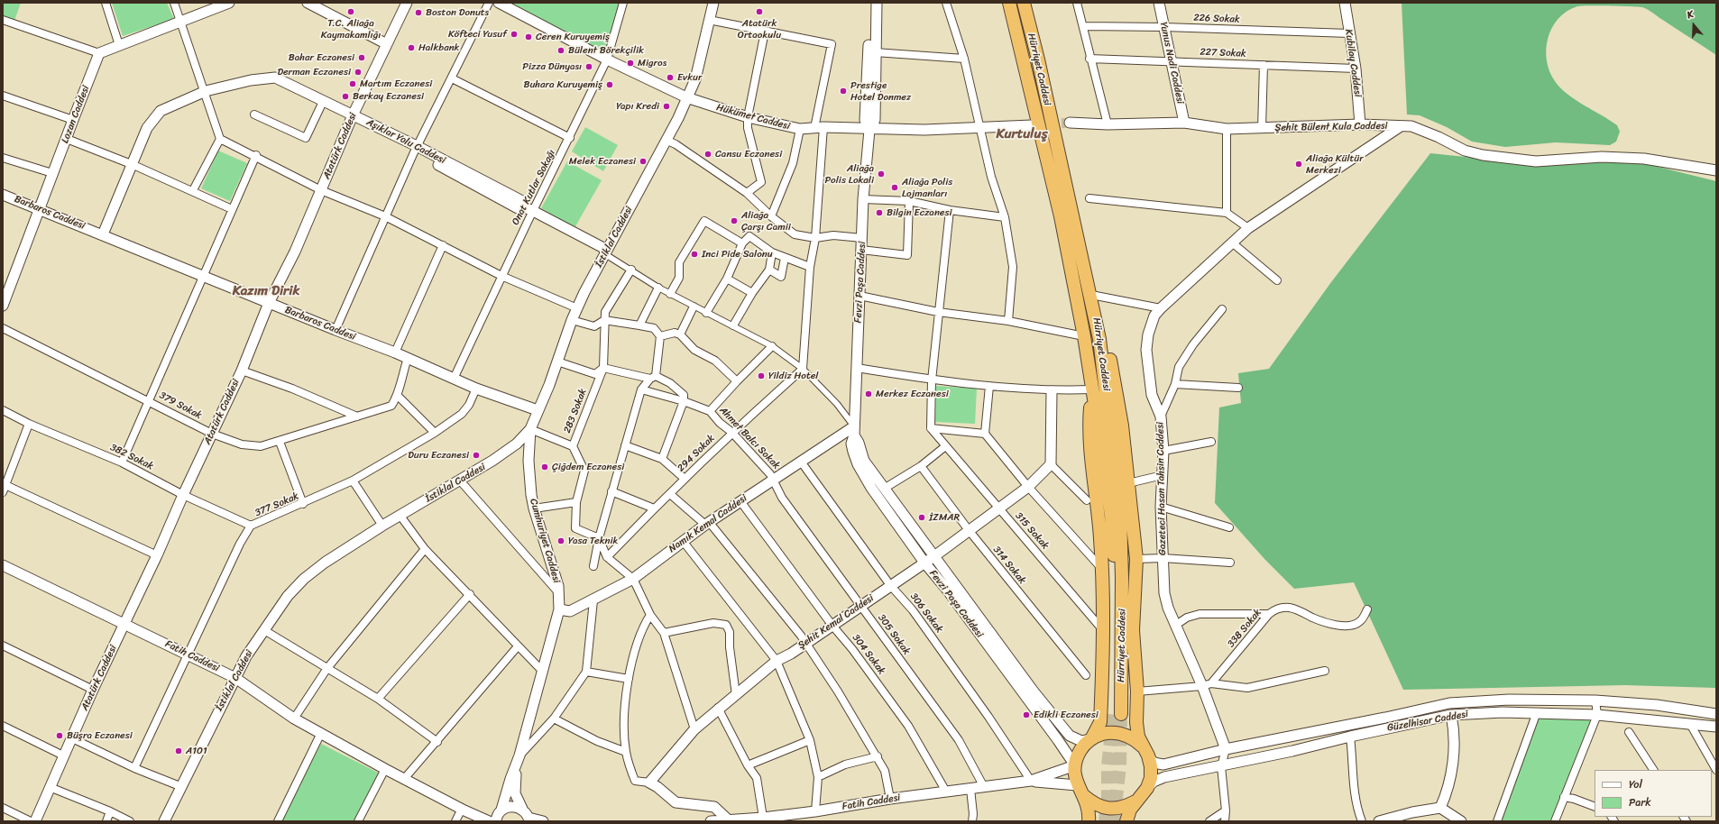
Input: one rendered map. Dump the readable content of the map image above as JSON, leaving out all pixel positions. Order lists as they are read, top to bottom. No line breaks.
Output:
{"streets":{"highway":["Hürriyet Caddesi"],"street":["226 Sokak","227 Sokak","Yunus Nadi Caddesi","Kubilay Caddesi","Lozan Caddesi","Hükümet Caddesi","Şehit Bülent Kula Caddesi","Aşıklar Yolu Caddesi","Atatürk Caddesi","Onat Kutlar Sokağı","Barbaros Caddesi","İstiklal Caddesi","Fevzi Paşa Caddesi","379 Sokak","283 Sokak","Ahmet Balcı Sokak","294 Sokak","382 Sokak","Gazeteci Hasan Tahsin Caddesi","377 Sokak","Namık Kemal Caddesi","315 Sokak","Cumhuriyet Caddesi","314 Sokak","306 Sokak","Şehit Kemal Caddesi","338 Sokak","305 Sokak","304 Sokak","Fatih Caddesi","Güzelhisar Caddesi"]},"crossings":[["226 Sokak","Yunus Nadi Caddesi"],["226 Sokak","Kubilay Caddesi"],["227 Sokak","Yunus Nadi Caddesi"],["227 Sokak","Kubilay Caddesi"],["Yunus Nadi Caddesi","Şehit Bülent Kula Caddesi"],["Kubilay Caddesi","Şehit Bülent Kula Caddesi"],["Lozan Caddesi","Barbaros Caddesi"],["Hükümet Caddesi","Onat Kutlar Sokağı"],["Hükümet Caddesi","İstiklal Caddesi"],["Hükümet Caddesi","Fevzi Paşa Caddesi"],["Şehit Bülent Kula Caddesi","Gazeteci Hasan Tahsin Caddesi"],["Aşıklar Yolu Caddesi","Atatürk Caddesi"],["Aşıklar Yolu Caddesi","Onat Kutlar Sokağı"],["Aşıklar Yolu Caddesi","Barbaros Caddesi"],["Aşıklar Yolu Caddesi","İstiklal Caddesi"],["Atatürk Caddesi","Barbaros Caddesi"],["Atatürk Caddesi","379 Sokak"],["Atatürk Caddesi","382 Sokak"],["Atatürk Caddesi","Fatih Caddesi"],["Onat Kutlar Sokağı","Barbaros Caddesi"],["Barbaros Caddesi","İstiklal Caddesi"],["Barbaros Caddesi","377 Sokak"],["İstiklal Caddesi","Cumhuriyet Caddesi"],["İstiklal Caddesi","Fatih Caddesi"],["Fevzi Paşa Caddesi","Namık Kemal Caddesi"],["Fevzi Paşa Caddesi","Şehit Kemal Caddesi"],["Fevzi Paşa Caddesi","Fatih Caddesi"],["Fevzi Paşa Caddesi","Güzelhisar Caddesi"],["Ahmet Balcı Sokak","294 Sokak"],["Ahmet Balcı Sokak","Namık Kemal Caddesi"],["Ahmet Balcı Sokak","305 Sokak"],["382 Sokak","377 Sokak"],["Gazeteci Hasan Tahsin Caddesi","338 Sokak"],["Gazeteci Hasan Tahsin Caddesi","Güzelhisar Caddesi"],["377 Sokak","Fatih Caddesi"],["Namık Kemal Caddesi","Cumhuriyet Caddesi"],["Namık Kemal Caddesi","306 Sokak"],["Namık Kemal Caddesi","305 Sokak"],["Namık Kemal Caddesi","304 Sokak"],["315 Sokak","Şehit Kemal Caddesi"],["Cumhuriyet Caddesi","Fatih Caddesi"],["314 Sokak","Şehit Kemal Caddesi"],["306 Sokak","Şehit Kemal Caddesi"],["306 Sokak","Fatih Caddesi"],["Şehit Kemal Caddesi","305 Sokak"],["Şehit Kemal Caddesi","304 Sokak"],["305 Sokak","Fatih Caddesi"],["304 Sokak","Fatih Caddesi"],["Fatih Caddesi","Güzelhisar Caddesi"]],"districts":["Kurtuluş","Kazım Dirik"],"places":["T.C. Aliağa Kaymakamlığı","Atatürk Ortaokulu","Boston Donuts","Köfteci Yusuf","Ceren Kuruyemiş","Halkbank","Bülent Börekçilik","Bahar Eczanesi","Migros","Pizza Dünyası","Derman Eczanesi","Evkur","Martım Eczanesi","Buhara Kuruyemiş","Prestige Hotel Donmez","Berkay Eczanesi","Yapı Kredi","Cansu Eczanesi","Melek Eczanesi","Aliağa Kültür Merkezi","Aliağa Polis Lokali","Aliağa Polis Lojmanları","Bilgin Eczanesi","Aliağa Çarşı Camii","Inci Pide Salonu","Yildiz Hotel","Merkez Eczanesi","Duru Eczanesi","Çiğdem Eczanesi","İZMAR","Yasa Teknik","Edikli Eczanesi","Büşra Eczanesi","A101"],"legend":["Yol","Park"],"north":"top"}
